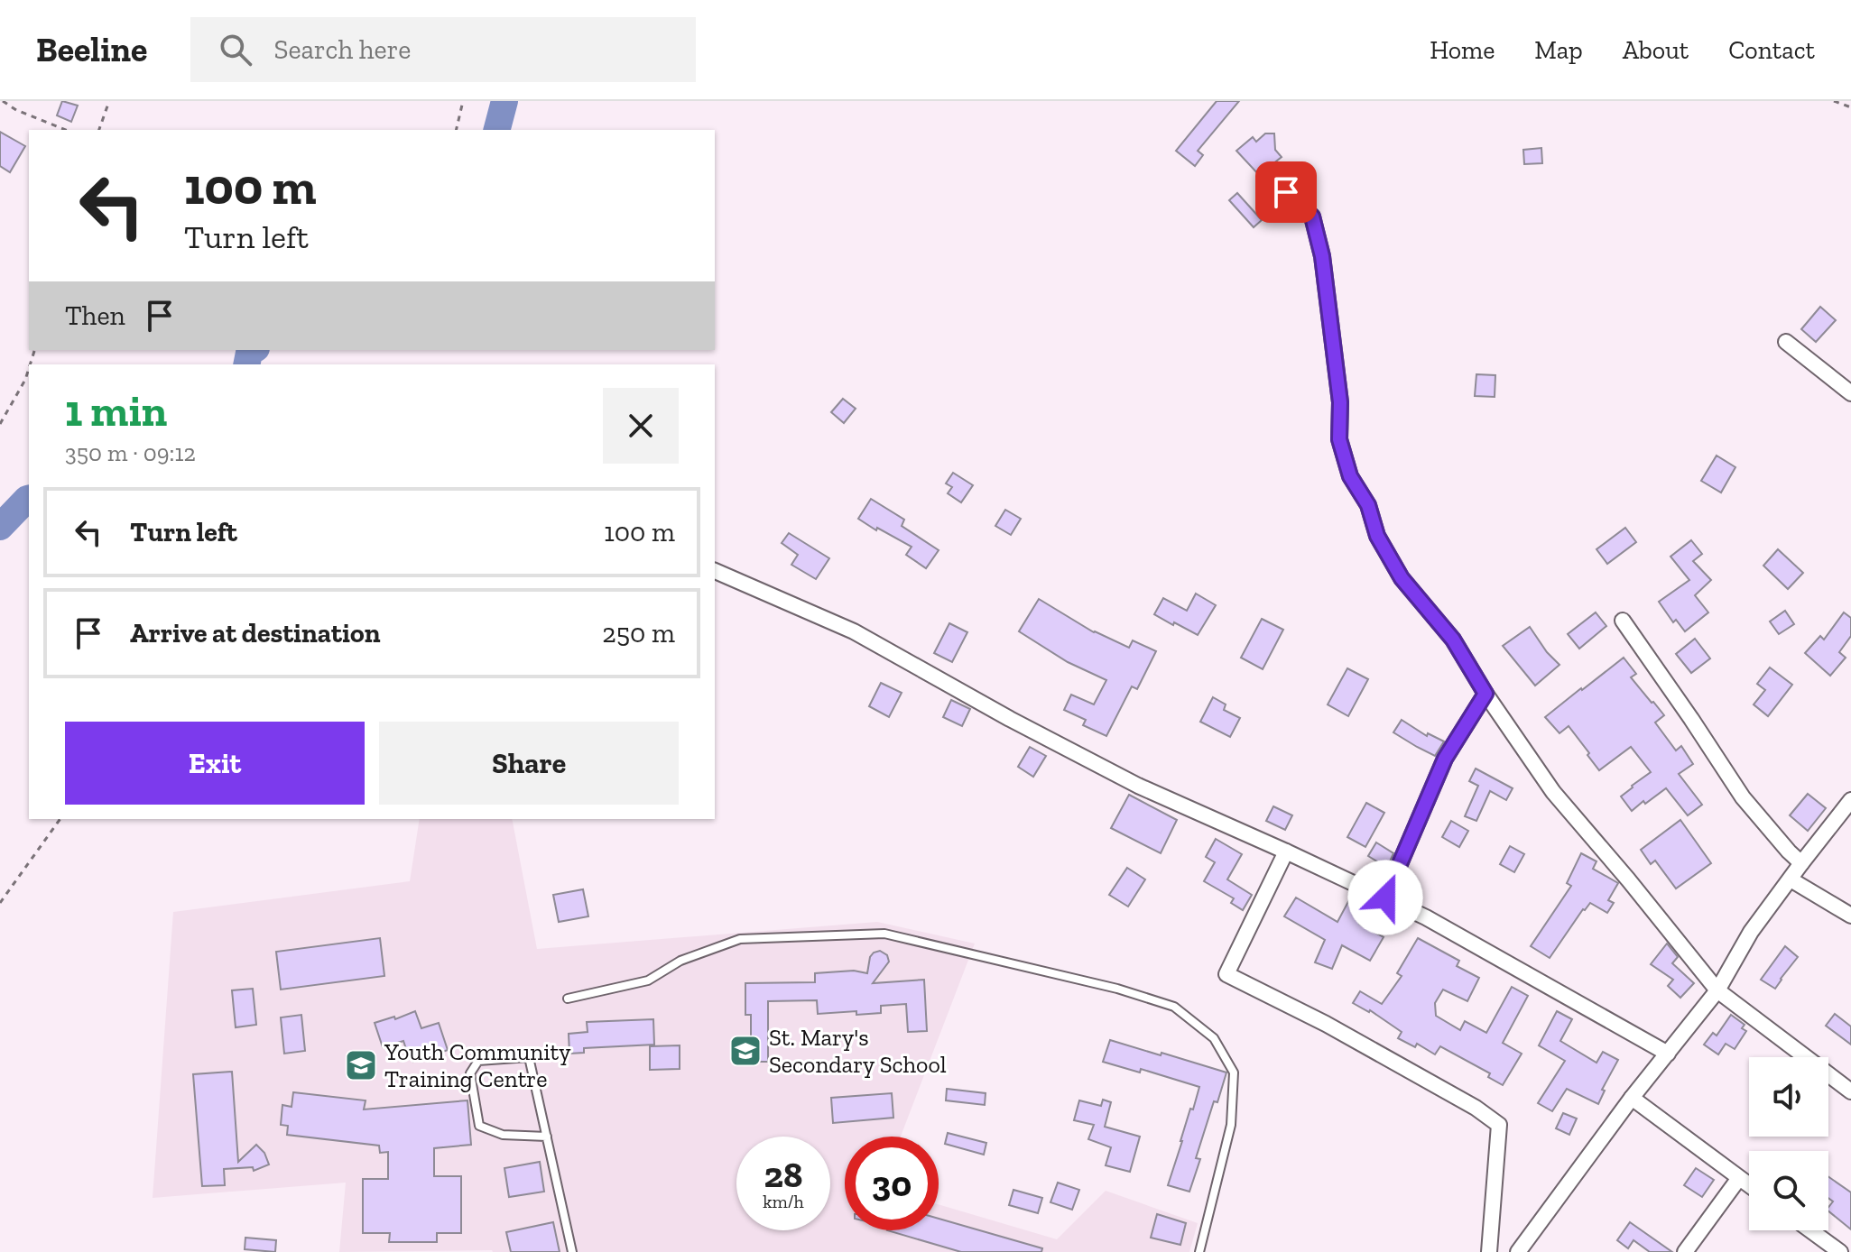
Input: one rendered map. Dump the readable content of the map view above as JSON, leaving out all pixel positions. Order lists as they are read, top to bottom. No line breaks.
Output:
{"places":{"school or university":["St. Mary's Secondary School","Youth Community Training Centre"]},"page":{"header":"Beeline","search":"Search here","nav":["Home","Map","About","Contact"],"turn":["100 m","Turn left"],"then":"Then","heading":["1 min","350 m · 09:12"],"list":[{"name":"Turn left","value":"100 m"},{"name":"Arrive at destination","value":"250 m"}],"buttons":["Exit","Share"],"speed":"28 km/h","limit":"30"}}
